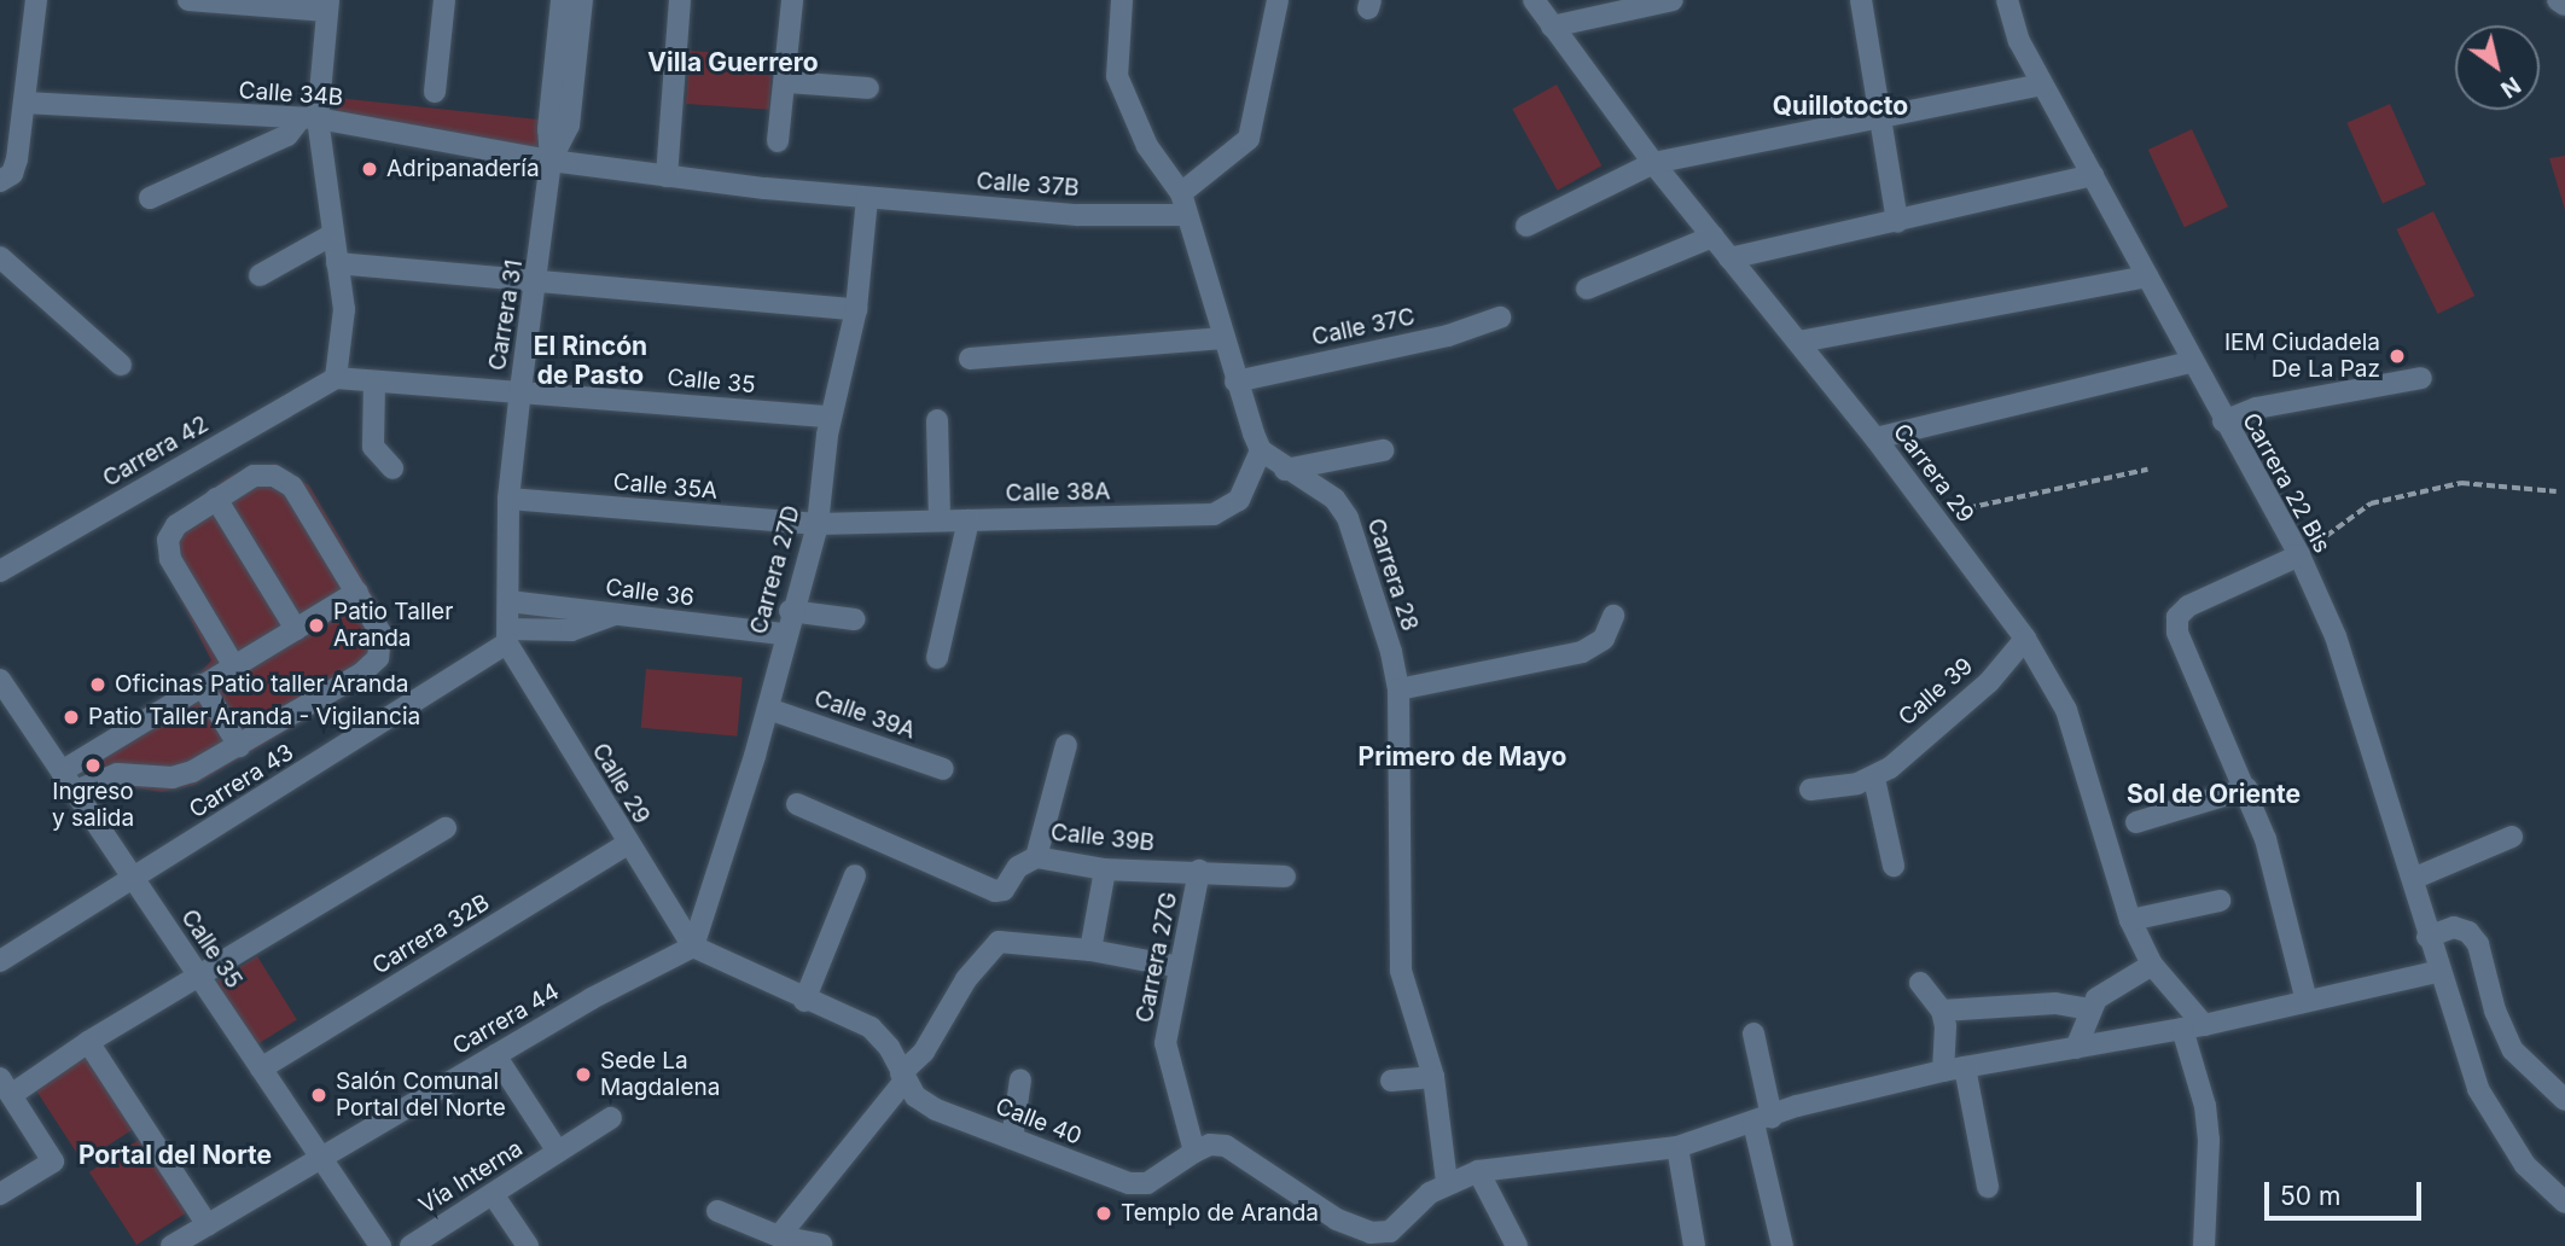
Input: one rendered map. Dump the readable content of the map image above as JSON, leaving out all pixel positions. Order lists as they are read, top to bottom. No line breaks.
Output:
{"streets":{"street":["Calle 34B","Calle 37B","Carrera 31","Calle 37C","Calle 35","Carrera 42","Carrera 29","Carrera 22 Bis","Calle 35A","Calle 38A","Carrera 27D","Carrera 28","Calle 36","Calle 39","Calle 39A","Carrera 43","Calle 29","Calle 39B","Carrera 32B","Carrera 27G","Carrera 44","Calle 40","Vía Interna"]},"crossings":[["Calle 34B","Calle 37B"],["Calle 34B","Carrera 31"],["Calle 37B","Carrera 27D"],["Carrera 31","Calle 35"],["Carrera 31","Calle 35A"],["Carrera 31","Calle 36"],["Carrera 31","Carrera 43"],["Carrera 31","Calle 29"],["Calle 35","Carrera 42"],["Calle 35","Carrera 27D"],["Calle 35","Carrera 43"],["Calle 35","Carrera 32B"],["Calle 35","Carrera 44"],["Carrera 29","Calle 39"],["Calle 35A","Calle 38A"],["Calle 35A","Carrera 27D"],["Calle 38A","Carrera 27D"],["Calle 38A","Carrera 28"],["Carrera 27D","Calle 36"],["Carrera 27D","Calle 39A"],["Carrera 27D","Calle 29"],["Carrera 27D","Carrera 44"],["Carrera 27D","Calle 40"],["Carrera 43","Calle 29"],["Calle 29","Carrera 32B"],["Calle 29","Carrera 44"],["Calle 29","Calle 40"],["Calle 39B","Carrera 27G"],["Carrera 27G","Calle 40"],["Carrera 44","Calle 40"],["Carrera 44","Vía Interna"]],"districts":["Villa Guerrero","Quillotocto","El Rincón de Pasto","Primero de Mayo","Sol de Oriente","Portal del Norte"],"places":["Adripanadería","IEM Ciudadela De La Paz","Patio Taller Aranda","Oficinas Patio taller Aranda","Patio Taller Aranda - Vigilancia","Ingreso y salida","Sede La Magdalena","Salón Comunal Portal del Norte","Templo de Aranda"],"scale_bar":"50 m","north":"bottom right"}
